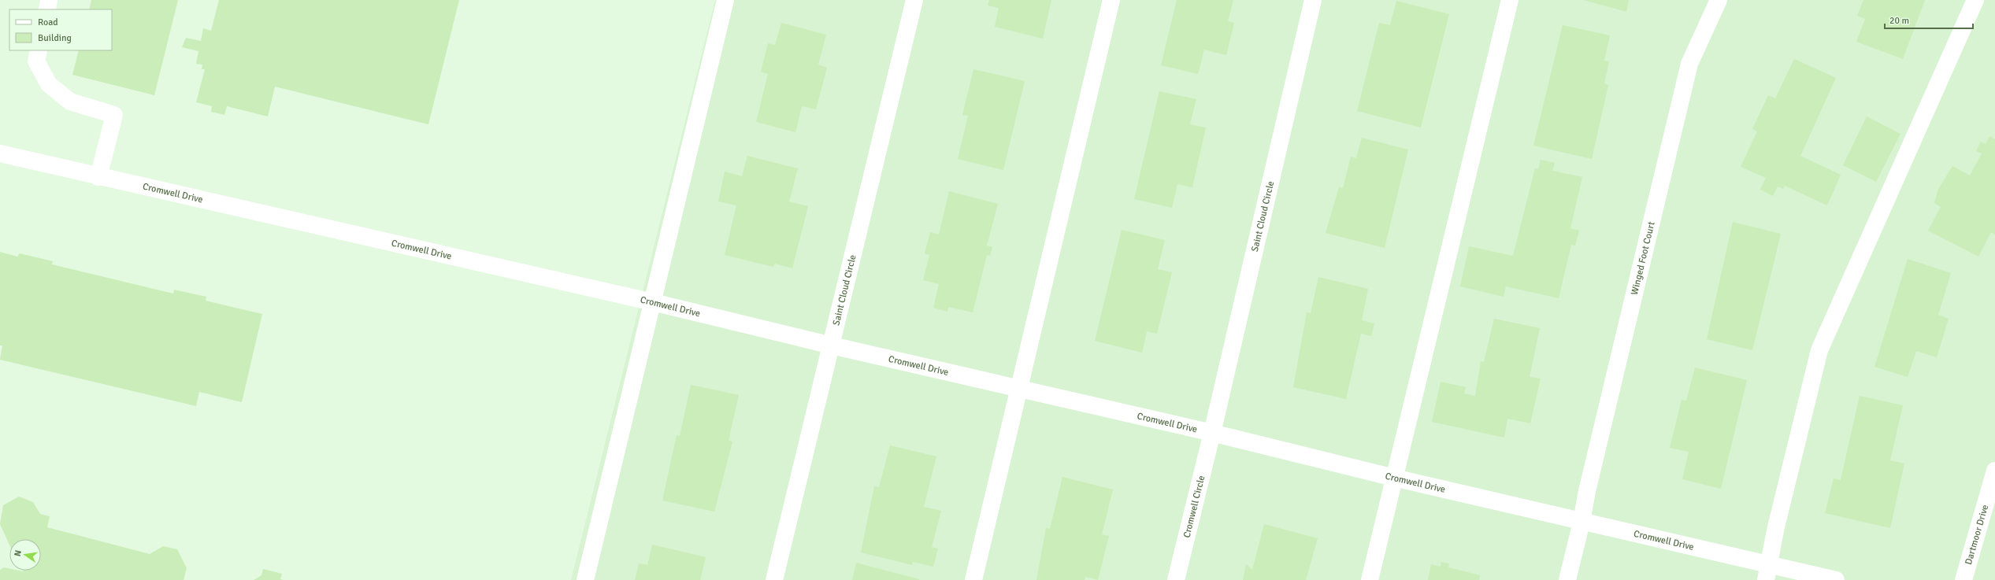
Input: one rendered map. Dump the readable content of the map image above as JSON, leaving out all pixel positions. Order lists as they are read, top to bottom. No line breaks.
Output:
{"streets":{"street":["Cromwell Drive","Saint Cloud Circle","Winged Foot Court","Cromwell Circle","Dartmoor Drive"]},"crossings":[["Cromwell Drive","Saint Cloud Circle"],["Cromwell Drive","Winged Foot Court"],["Cromwell Drive","Cromwell Circle"],["Saint Cloud Circle","Cromwell Circle"]],"legend":["Road","Building"],"scale_bar":"20 m","north":"left"}
